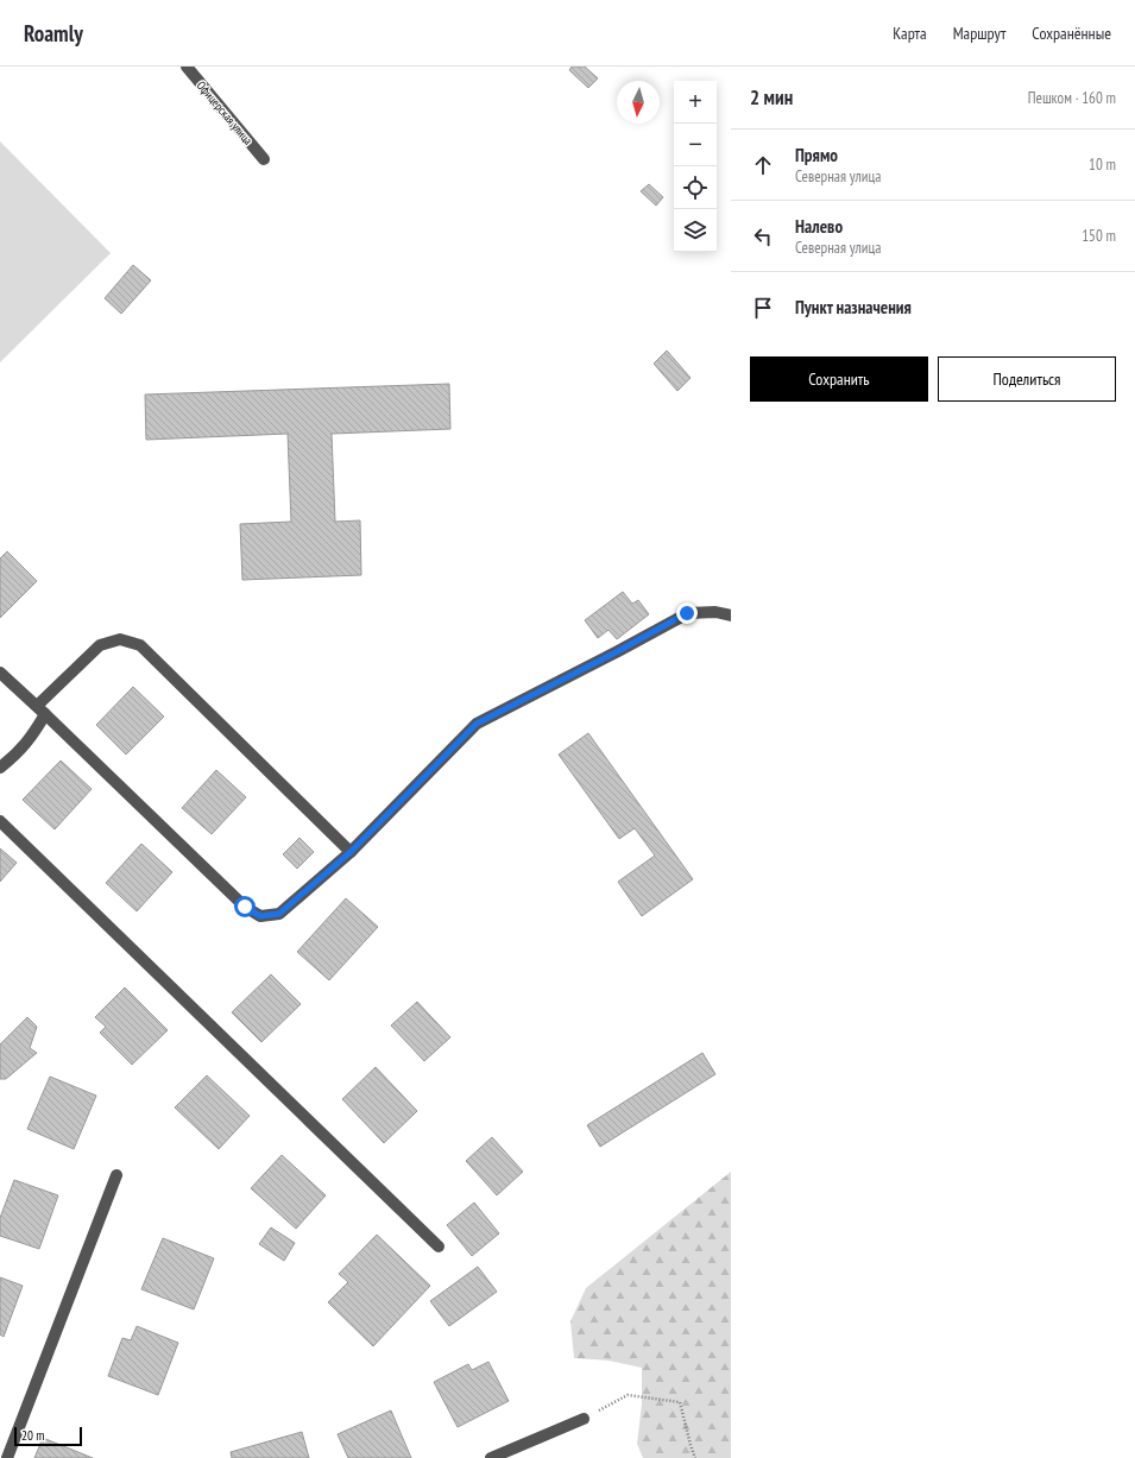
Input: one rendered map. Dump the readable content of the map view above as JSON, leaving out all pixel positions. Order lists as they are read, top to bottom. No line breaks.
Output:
{"streets":{"street":["Офицерская улица"]},"scale_bar":"20 m","north":"bottom","page":{"header":"Roamly","nav":["Карта","Маршрут","Сохранённые"],"heading":["2 мин","Пешком · 160 m"],"map_buttons":["+","−"],"list":[["Прямо","Северная улица","10 m"],["Налево","Северная улица","150 m"],"Пункт назначения"],"buttons":["Сохранить","Поделиться"],"scale":"20 m"}}
